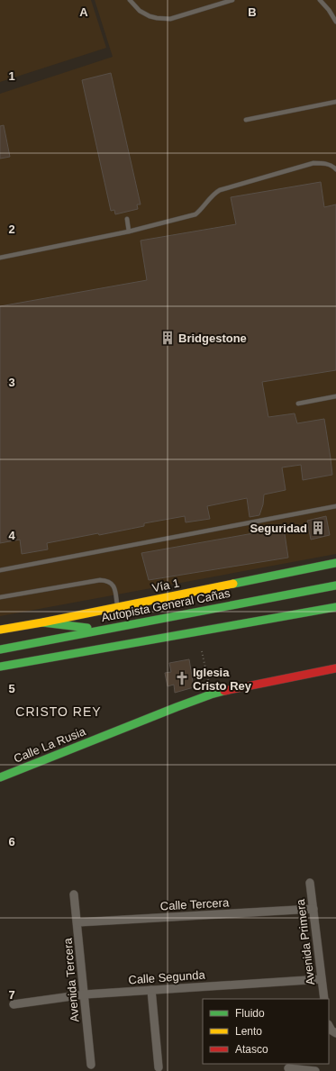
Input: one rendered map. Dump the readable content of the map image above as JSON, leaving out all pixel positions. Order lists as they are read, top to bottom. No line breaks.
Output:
{"streets":{"main road":["Vía 1","Autopista General Cañas","Calle La Rusia"],"street":["Calle Tercera","Avenida Primera","Calle Segunda","Avenida Tercera"]},"crossings":[["Calle Tercera","Avenida Primera"],["Calle Tercera","Avenida Tercera"],["Avenida Primera","Calle Segunda"],["Calle Segunda","Avenida Tercera"]],"districts":["CRISTO REY"],"places":{"building":["Bridgestone","Seguridad"],"church":["Iglesia Cristo Rey"]},"legend":["Fluido","Lento","Atasco"],"grid":{"columns":["A","B"],"rows":["1","2","3","4","5","6","7"]}}
